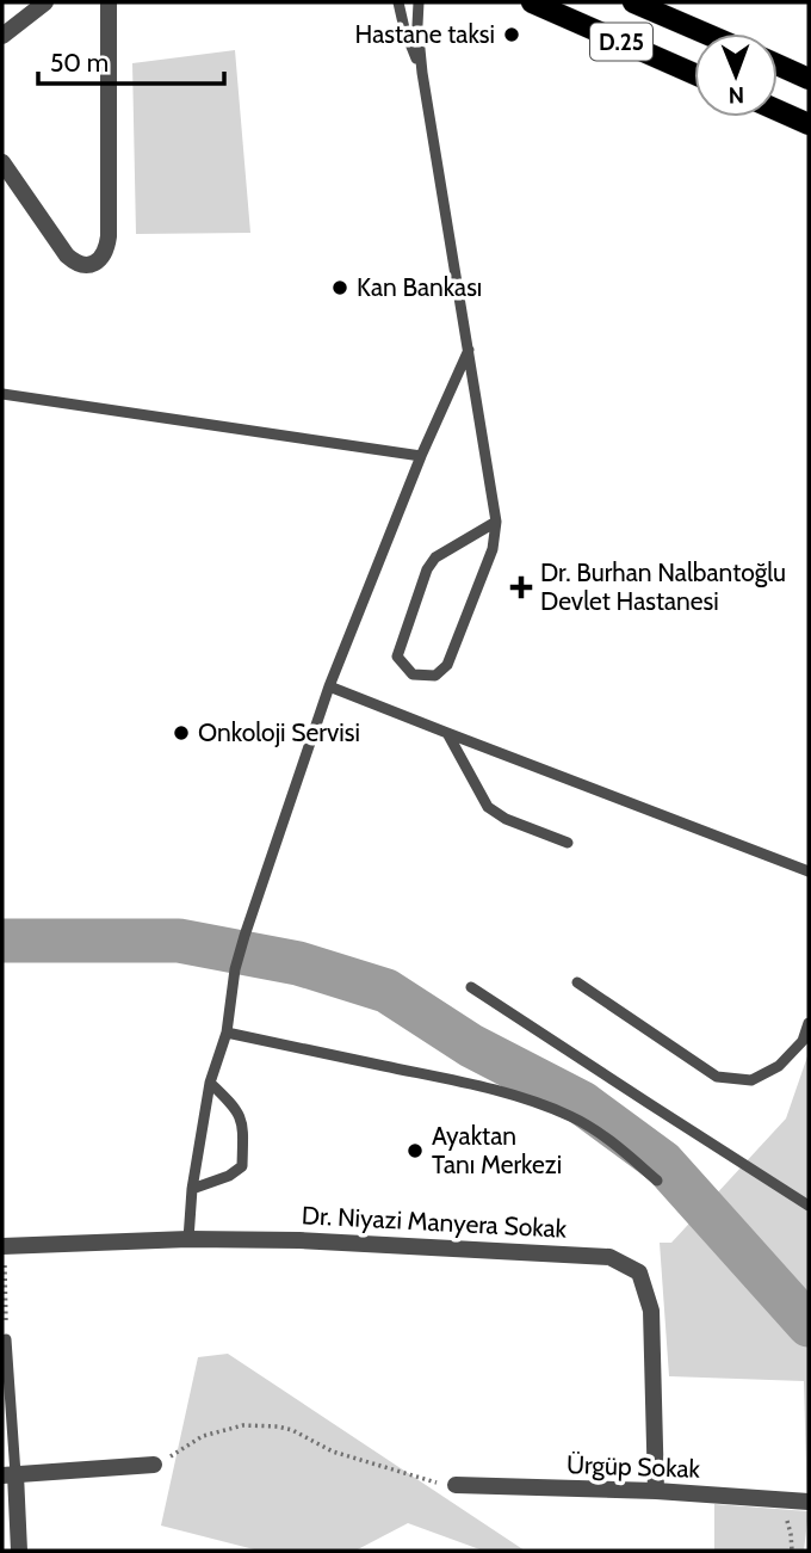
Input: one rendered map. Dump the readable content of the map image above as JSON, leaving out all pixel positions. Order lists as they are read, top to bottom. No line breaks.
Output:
{"streets":{"main road":["D.25"],"street":["Dr. Niyazi Manyera Sokak","Ürgüp Sokak"]},"crossings":[["Dr. Niyazi Manyera Sokak","Ürgüp Sokak"]],"places":{"other":["Hastane taksi","Kan Bankası","Onkoloji Servisi","Ayaktan Tanı Merkezi"],"health":["Dr. Burhan Nalbantoğlu Devlet Hastanesi"]},"scale_bar":"50 m","north":"bottom"}
